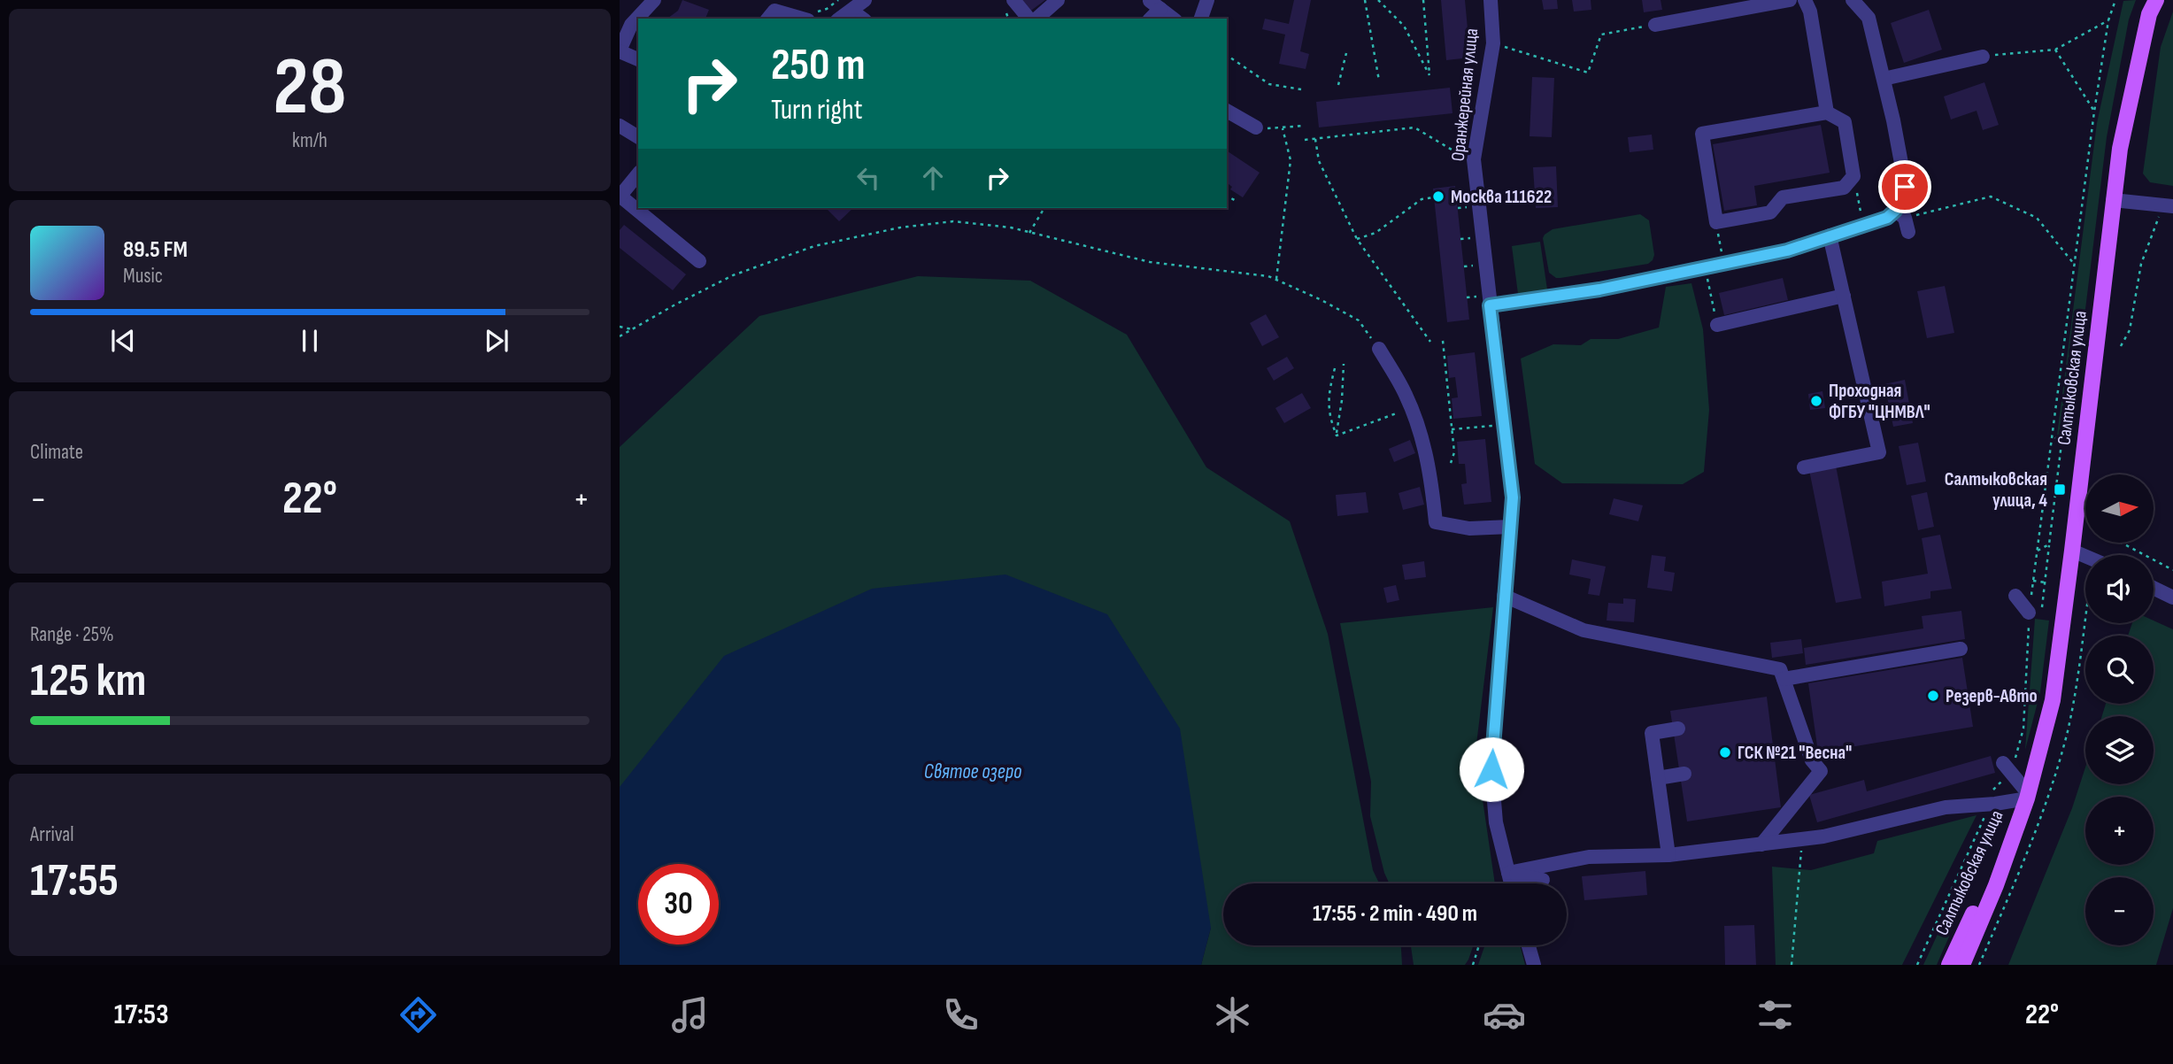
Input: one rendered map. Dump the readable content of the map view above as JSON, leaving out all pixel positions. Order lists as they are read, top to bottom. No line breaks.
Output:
{"streets":{"main road":["Салтыковская улица"],"street":["Оранжерейная улица"]},"water":["Святое озеро"],"places":{"other":["Москва 111622","Проходная ФГБУ \"ЦНМВЛ\"","Резерв-Авто","ГСК №21 \"Весна\""],"transit":["Салтыковская улица, 4"]},"north":"right","page":{"tile":[["28","km/h"],"Climate",["Range · 25%","125 km"],["Arrival","17:55"]],"turn":["250 m","Turn right"],"song":["89.5 FM","Music"],"heat":["−","22°","+"],"map_buttons":["+","−"],"limit":"30","trip":"17:55 · 2 min · 490 m","tabs":["17:53","22°"]}}
